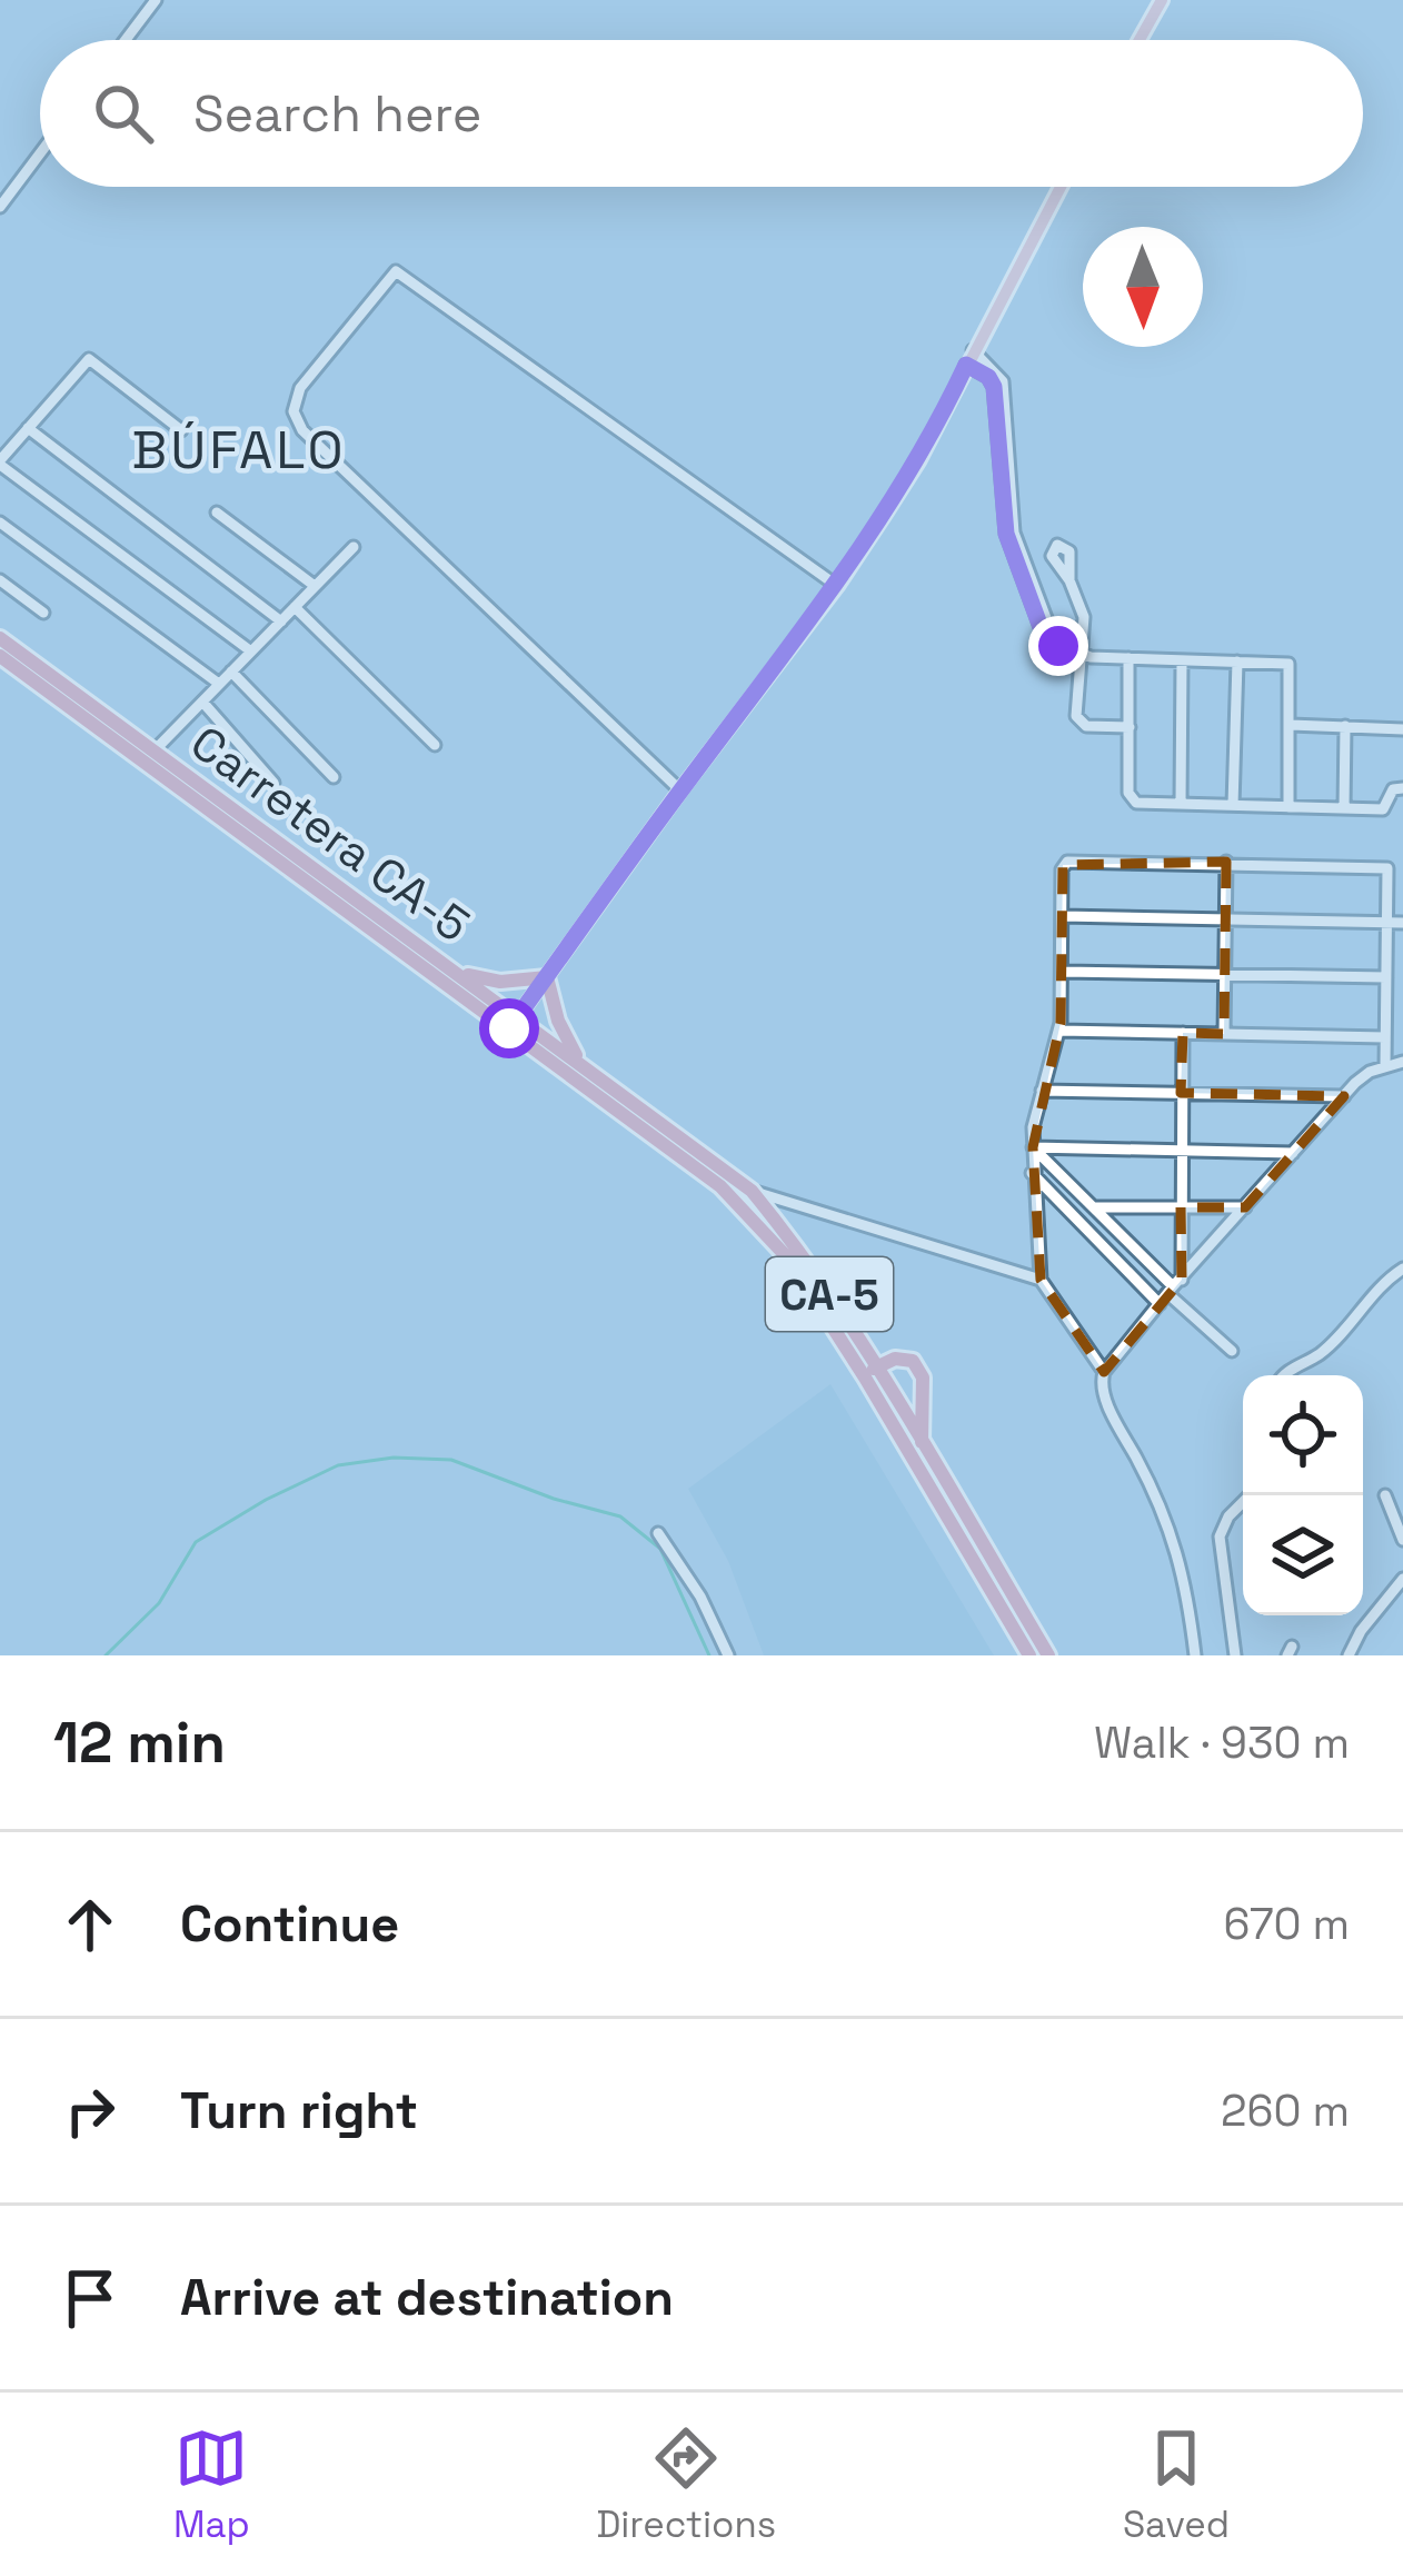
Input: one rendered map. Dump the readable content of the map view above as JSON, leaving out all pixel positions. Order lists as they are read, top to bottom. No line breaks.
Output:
{"streets":{"highway":["Carretera CA-5","CA-5"]},"districts":["BÚFALO"],"north":"bottom","page":{"search":"Search here","heading":["12 min","Walk · 930 m"],"list":[["Continue","670 m"],["Turn right","260 m"],"Arrive at destination"],"nav":["Map","Directions","Saved"]}}
